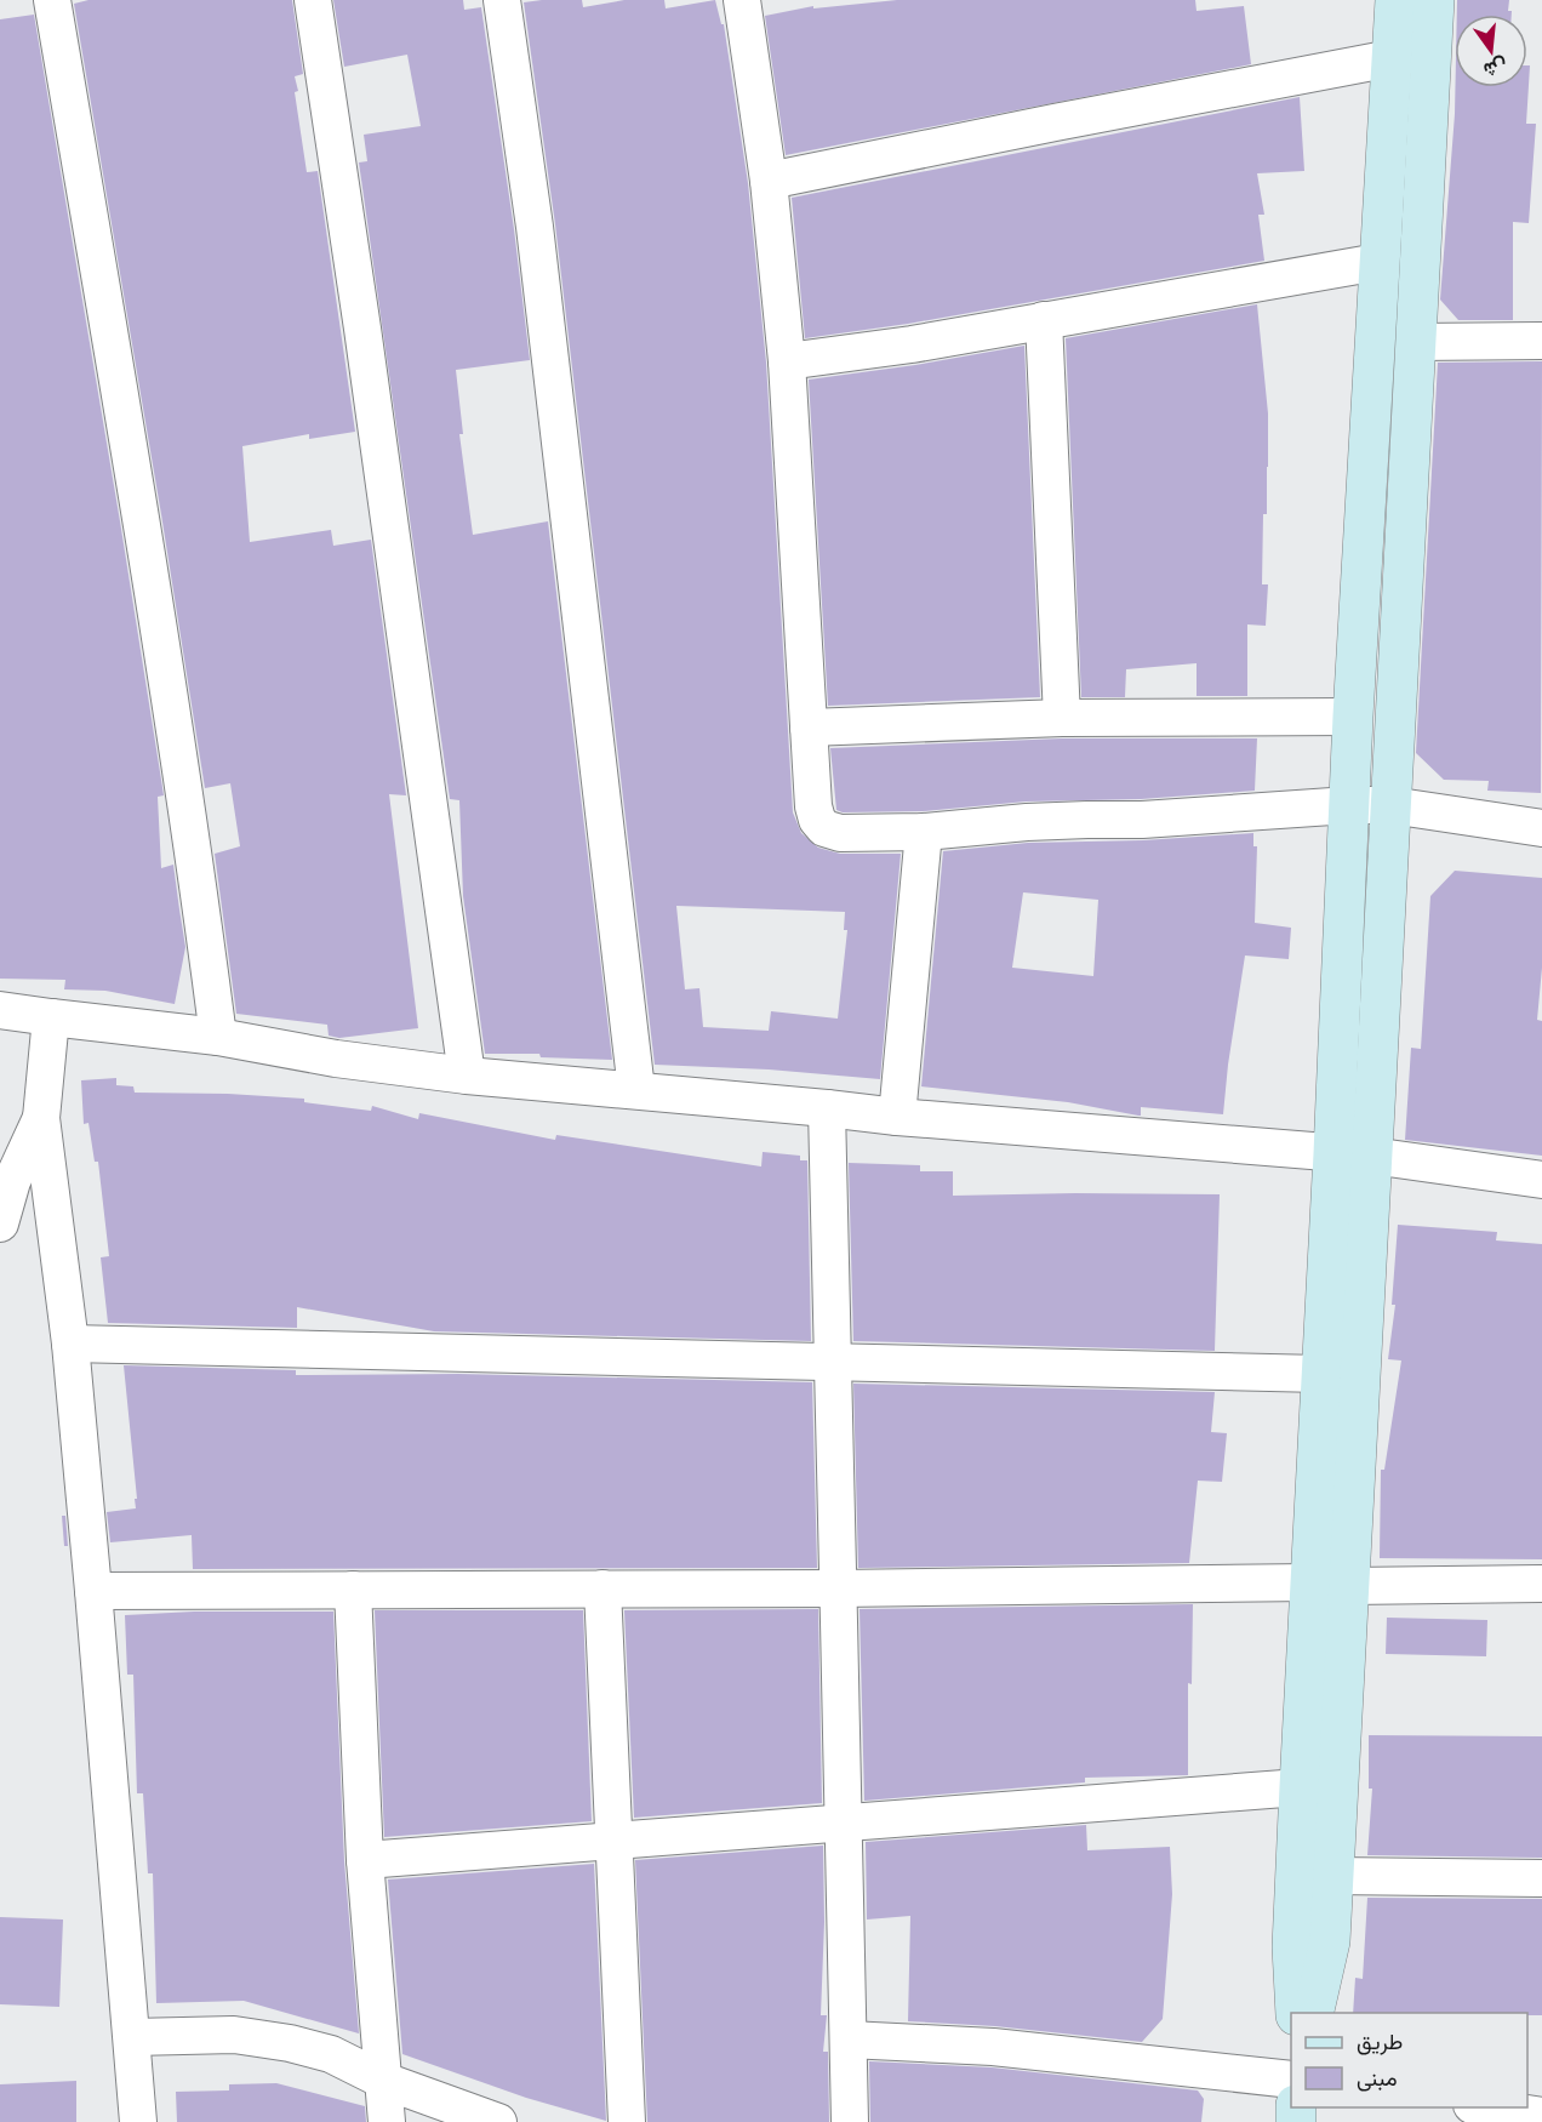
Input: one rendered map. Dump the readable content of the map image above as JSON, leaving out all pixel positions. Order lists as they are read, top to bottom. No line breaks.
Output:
{"legend":["طريق","مبنى"],"north":"bottom"}
